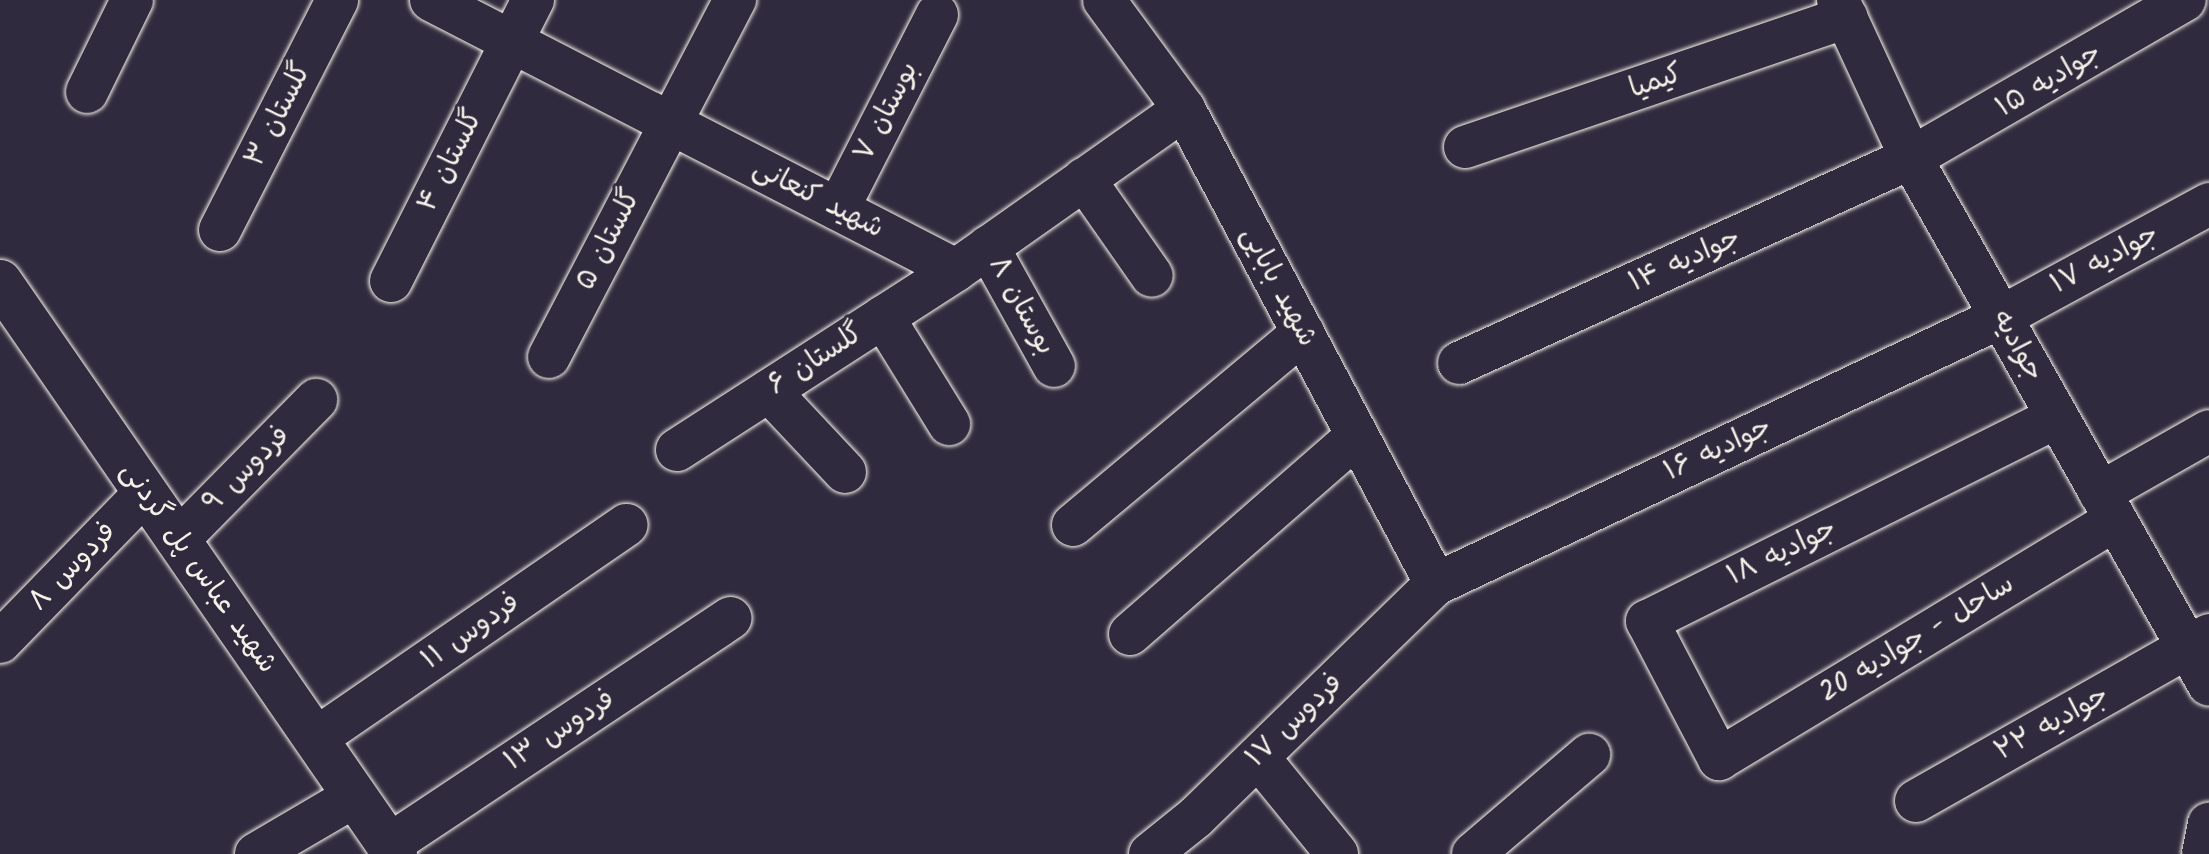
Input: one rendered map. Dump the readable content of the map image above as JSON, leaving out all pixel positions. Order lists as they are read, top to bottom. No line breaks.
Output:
{"streets":{"street":["جوادیه ۱۵","کیمیا","بوستان ۷","گلستان ۳","گلستان ۴","شهید کنعانی","گلستان ۵","جوادیه ۱۷","جوادیه ۱۴","شهید بابایی","بوستان ۸","جوادیه","گلستان ۶","جوادیه ۱۶","فردوس ۹","جوادیه ۱۸","فردوس ۸","شهید عباس پل گردنی","فردوس ۱۱","ساحل - جوادیه 20","فردوس ۱۷","جوادیه ۲۲","فردوس ۱۳"]},"crossings":[["جوادیه ۱۵","جوادیه ۱۴"],["جوادیه ۱۵","جوادیه"],["کیمیا","جوادیه"],["بوستان ۷","شهید کنعانی"],["گلستان ۴","شهید کنعانی"],["شهید کنعانی","گلستان ۵"],["شهید کنعانی","بوستان ۸"],["شهید کنعانی","گلستان ۶"],["جوادیه ۱۷","جوادیه"],["جوادیه ۱۷","جوادیه ۱۶"],["جوادیه ۱۴","جوادیه"],["شهید بابایی","جوادیه ۱۶"],["شهید بابایی","فردوس ۱۷"],["بوستان ۸","گلستان ۶"],["جوادیه","جوادیه ۱۶"],["جوادیه","جوادیه ۱۸"],["جوادیه","ساحل - جوادیه 20"],["جوادیه","جوادیه ۲۲"],["جوادیه ۱۶","فردوس ۱۷"],["فردوس ۹","شهید عباس پل گردنی"],["جوادیه ۱۸","ساحل - جوادیه 20"],["فردوس ۸","شهید عباس پل گردنی"],["شهید عباس پل گردنی","فردوس ۱۱"],["شهید عباس پل گردنی","فردوس ۱۳"]]}
